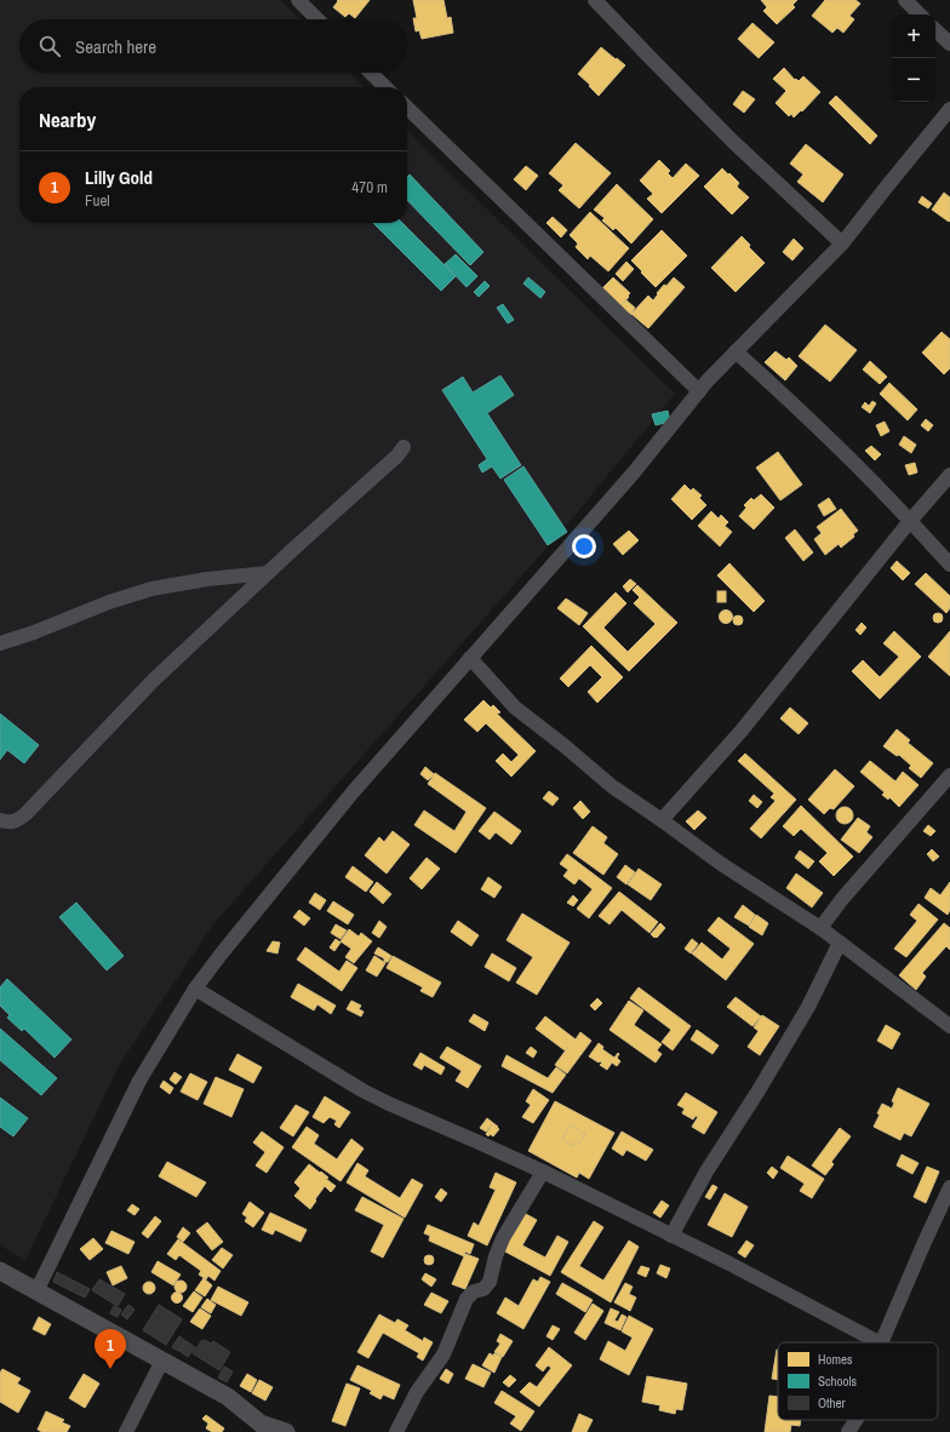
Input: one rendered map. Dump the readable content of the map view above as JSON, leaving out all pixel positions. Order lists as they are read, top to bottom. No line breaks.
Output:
{"legend":["Homes","Schools","Other"],"page":{"map_buttons":["+","−"],"search":"Search here","heading":"Nearby","list":[{"mark":"1","name":"Lilly Gold","note":"Fuel","value":"470 m"}],"pins":"1"}}
